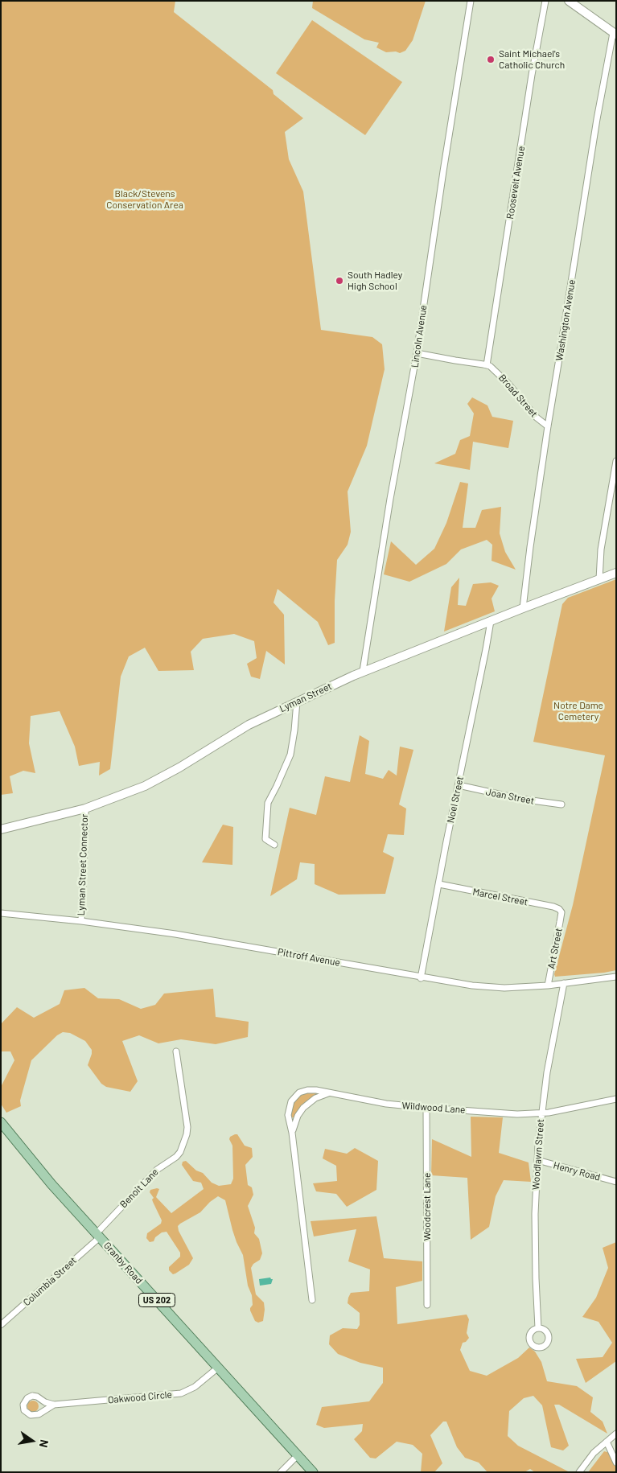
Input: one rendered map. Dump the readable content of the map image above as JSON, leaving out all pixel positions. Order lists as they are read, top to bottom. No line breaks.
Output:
{"streets":{"main road":["Lyman Street","Granby Road","US 202"],"street":["Roosevelt Avenue","Washington Avenue","Lincoln Avenue","Broad Street","Joan Street","Noel Street","Lyman Street Connector","Marcel Street","Art Street","Pittroff Avenue","Wildwood Lane","Woodlawn Street","Henry Road","Benoit Lane","Woodcrest Lane","Columbia Street","Oakwood Circle"]},"crossings":[["Roosevelt Avenue","Broad Street"],["Washington Avenue","Broad Street"],["Washington Avenue","Lyman Street"],["Lincoln Avenue","Broad Street"],["Lincoln Avenue","Lyman Street"],["Lyman Street","Noel Street"],["Lyman Street","Lyman Street Connector"],["Joan Street","Noel Street"],["Noel Street","Marcel Street"],["Noel Street","Pittroff Avenue"],["Lyman Street Connector","Pittroff Avenue"],["Marcel Street","Art Street"],["Art Street","Pittroff Avenue"],["Pittroff Avenue","Woodlawn Street"],["Wildwood Lane","Woodlawn Street"],["Wildwood Lane","Woodcrest Lane"],["Woodlawn Street","Henry Road"],["Benoit Lane","Granby Road"],["Benoit Lane","Columbia Street"],["Granby Road","Columbia Street"],["Granby Road","Oakwood Circle"]],"parks":["Black/Stevens Conservation Area","Notre Dame Cemetery"],"places":["Saint Michael's Catholic Church","South Hadley High School"],"north":"right"}
